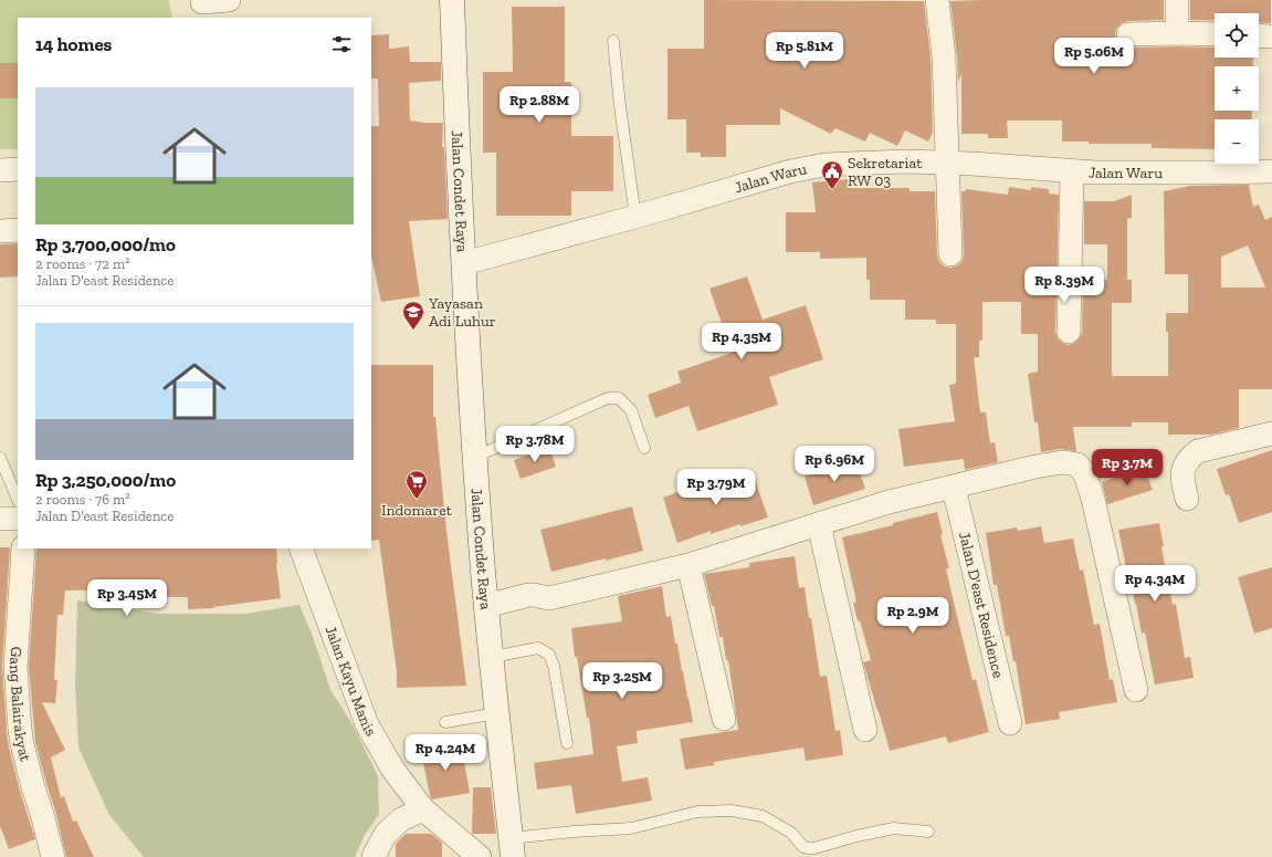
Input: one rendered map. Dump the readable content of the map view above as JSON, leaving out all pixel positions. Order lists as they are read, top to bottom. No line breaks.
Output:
{"streets":{"street":["Jalan Waru","Jalan Condet Raya","Jalan D'east Residence","Jalan Kayu Manis","Gang Balairakyat"]},"crossings":[["Jalan Waru","Jalan Condet Raya"]],"places":{"public building":["Sekretariat RW 03"],"school or university":["Yayasan Adi Luhur"],"supermarket":["Indomaret"]},"page":{"map_buttons":["+","−"],"heading":"14 homes","price":["Rp 5.81M","Rp 5.06M","Rp 2.88M","Rp 8.39M","Rp 4.35M","Rp 3.78M","Rp 6.96M","Rp 3.7M","Rp 3.79M","Rp 4.34M","Rp 3.45M","Rp 2.9M","Rp 3.25M","Rp 4.24M"],"list":[{"name":"Rp 3,700,000/mo","note":"2 rooms · 72 m² · Jalan D'east Residence"},{"name":"Rp 3,250,000/mo","note":"2 rooms · 76 m² · Jalan D'east Residence"}]}}
